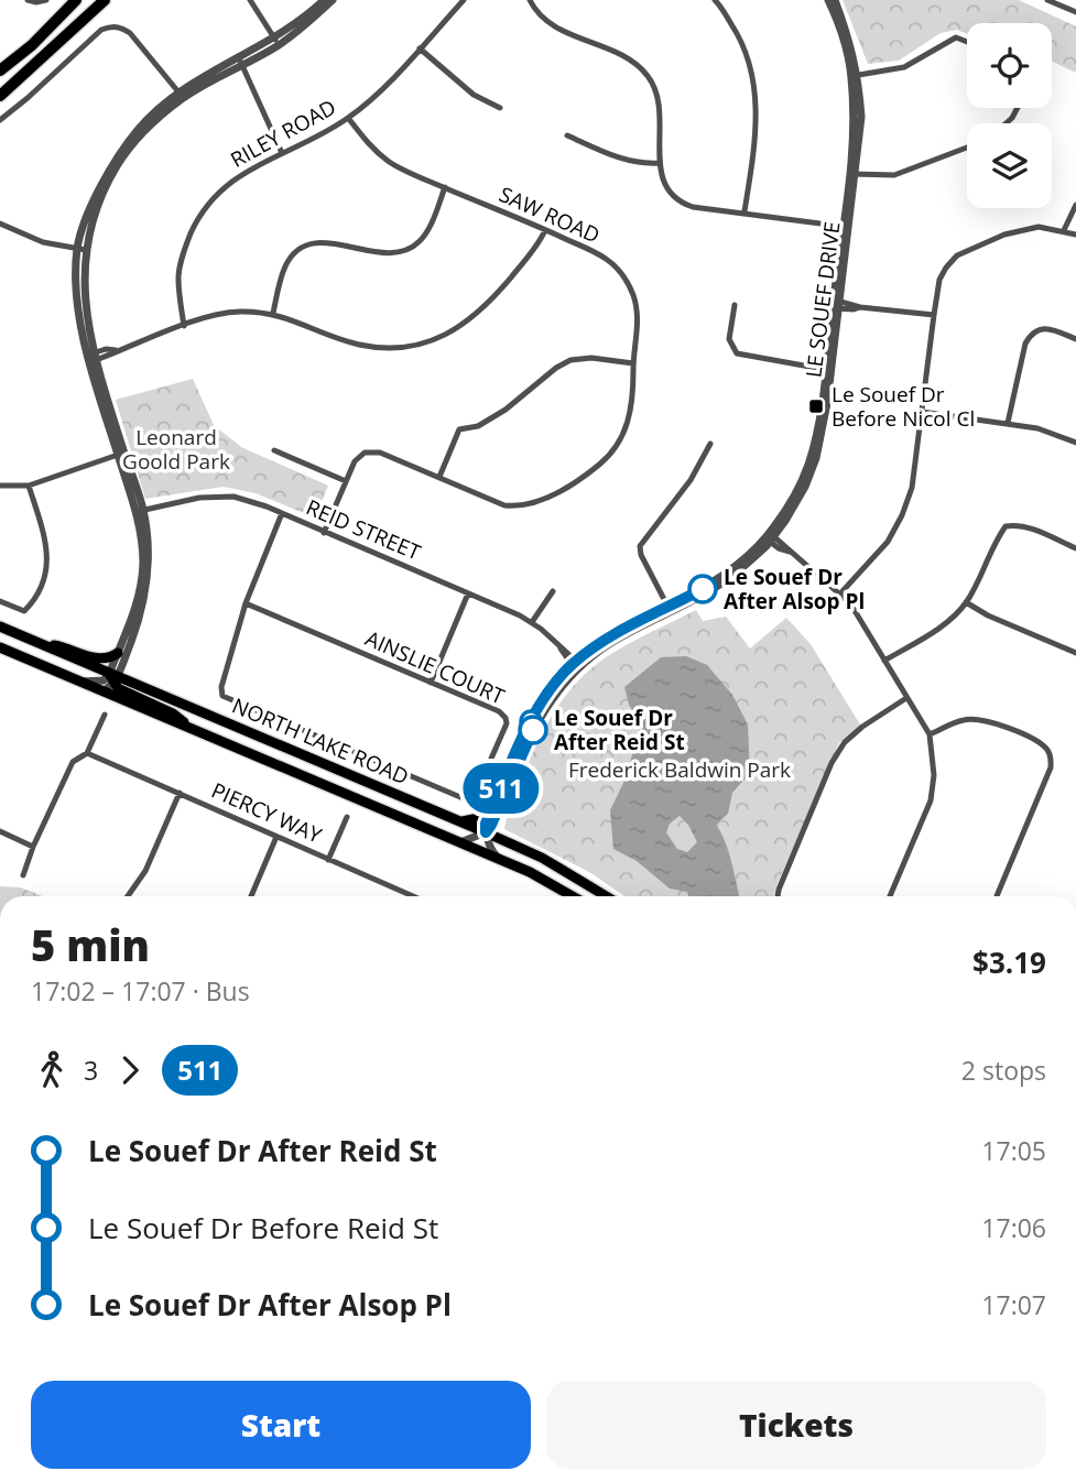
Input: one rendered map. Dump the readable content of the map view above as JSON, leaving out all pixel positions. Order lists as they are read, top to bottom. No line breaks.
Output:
{"streets":{"main road":["NORTH LAKE ROAD"],"street":["RILEY ROAD","SAW ROAD","LE SOUEF DRIVE","REID STREET","AINSLIE COURT","PIERCY WAY"]},"crossings":[["RILEY ROAD","SAW ROAD"],["SAW ROAD","REID STREET"],["LE SOUEF DRIVE","REID STREET"],["LE SOUEF DRIVE","NORTH LAKE ROAD"]],"parks":["Leonard Goold Park","Frederick Baldwin Park"],"places":{"transit":["Le Souef Dr Before Nicol Cl"],"other":["Le Souef Dr After Alsop Pl","Le Souef Dr After Reid St"]},"lines":["bus line 511"],"page":{"on_map":"511","heading":["5 min","17:02 – 17:07 · Bus","$3.19"],"legs":["3","511","2 stops"],"list":[{"name":"Le Souef Dr After Reid St","value":"17:05"},{"name":"Le Souef Dr Before Reid St","value":"17:06"},{"name":"Le Souef Dr After Alsop Pl","value":"17:07"}],"buttons":["Start","Tickets"]}}
